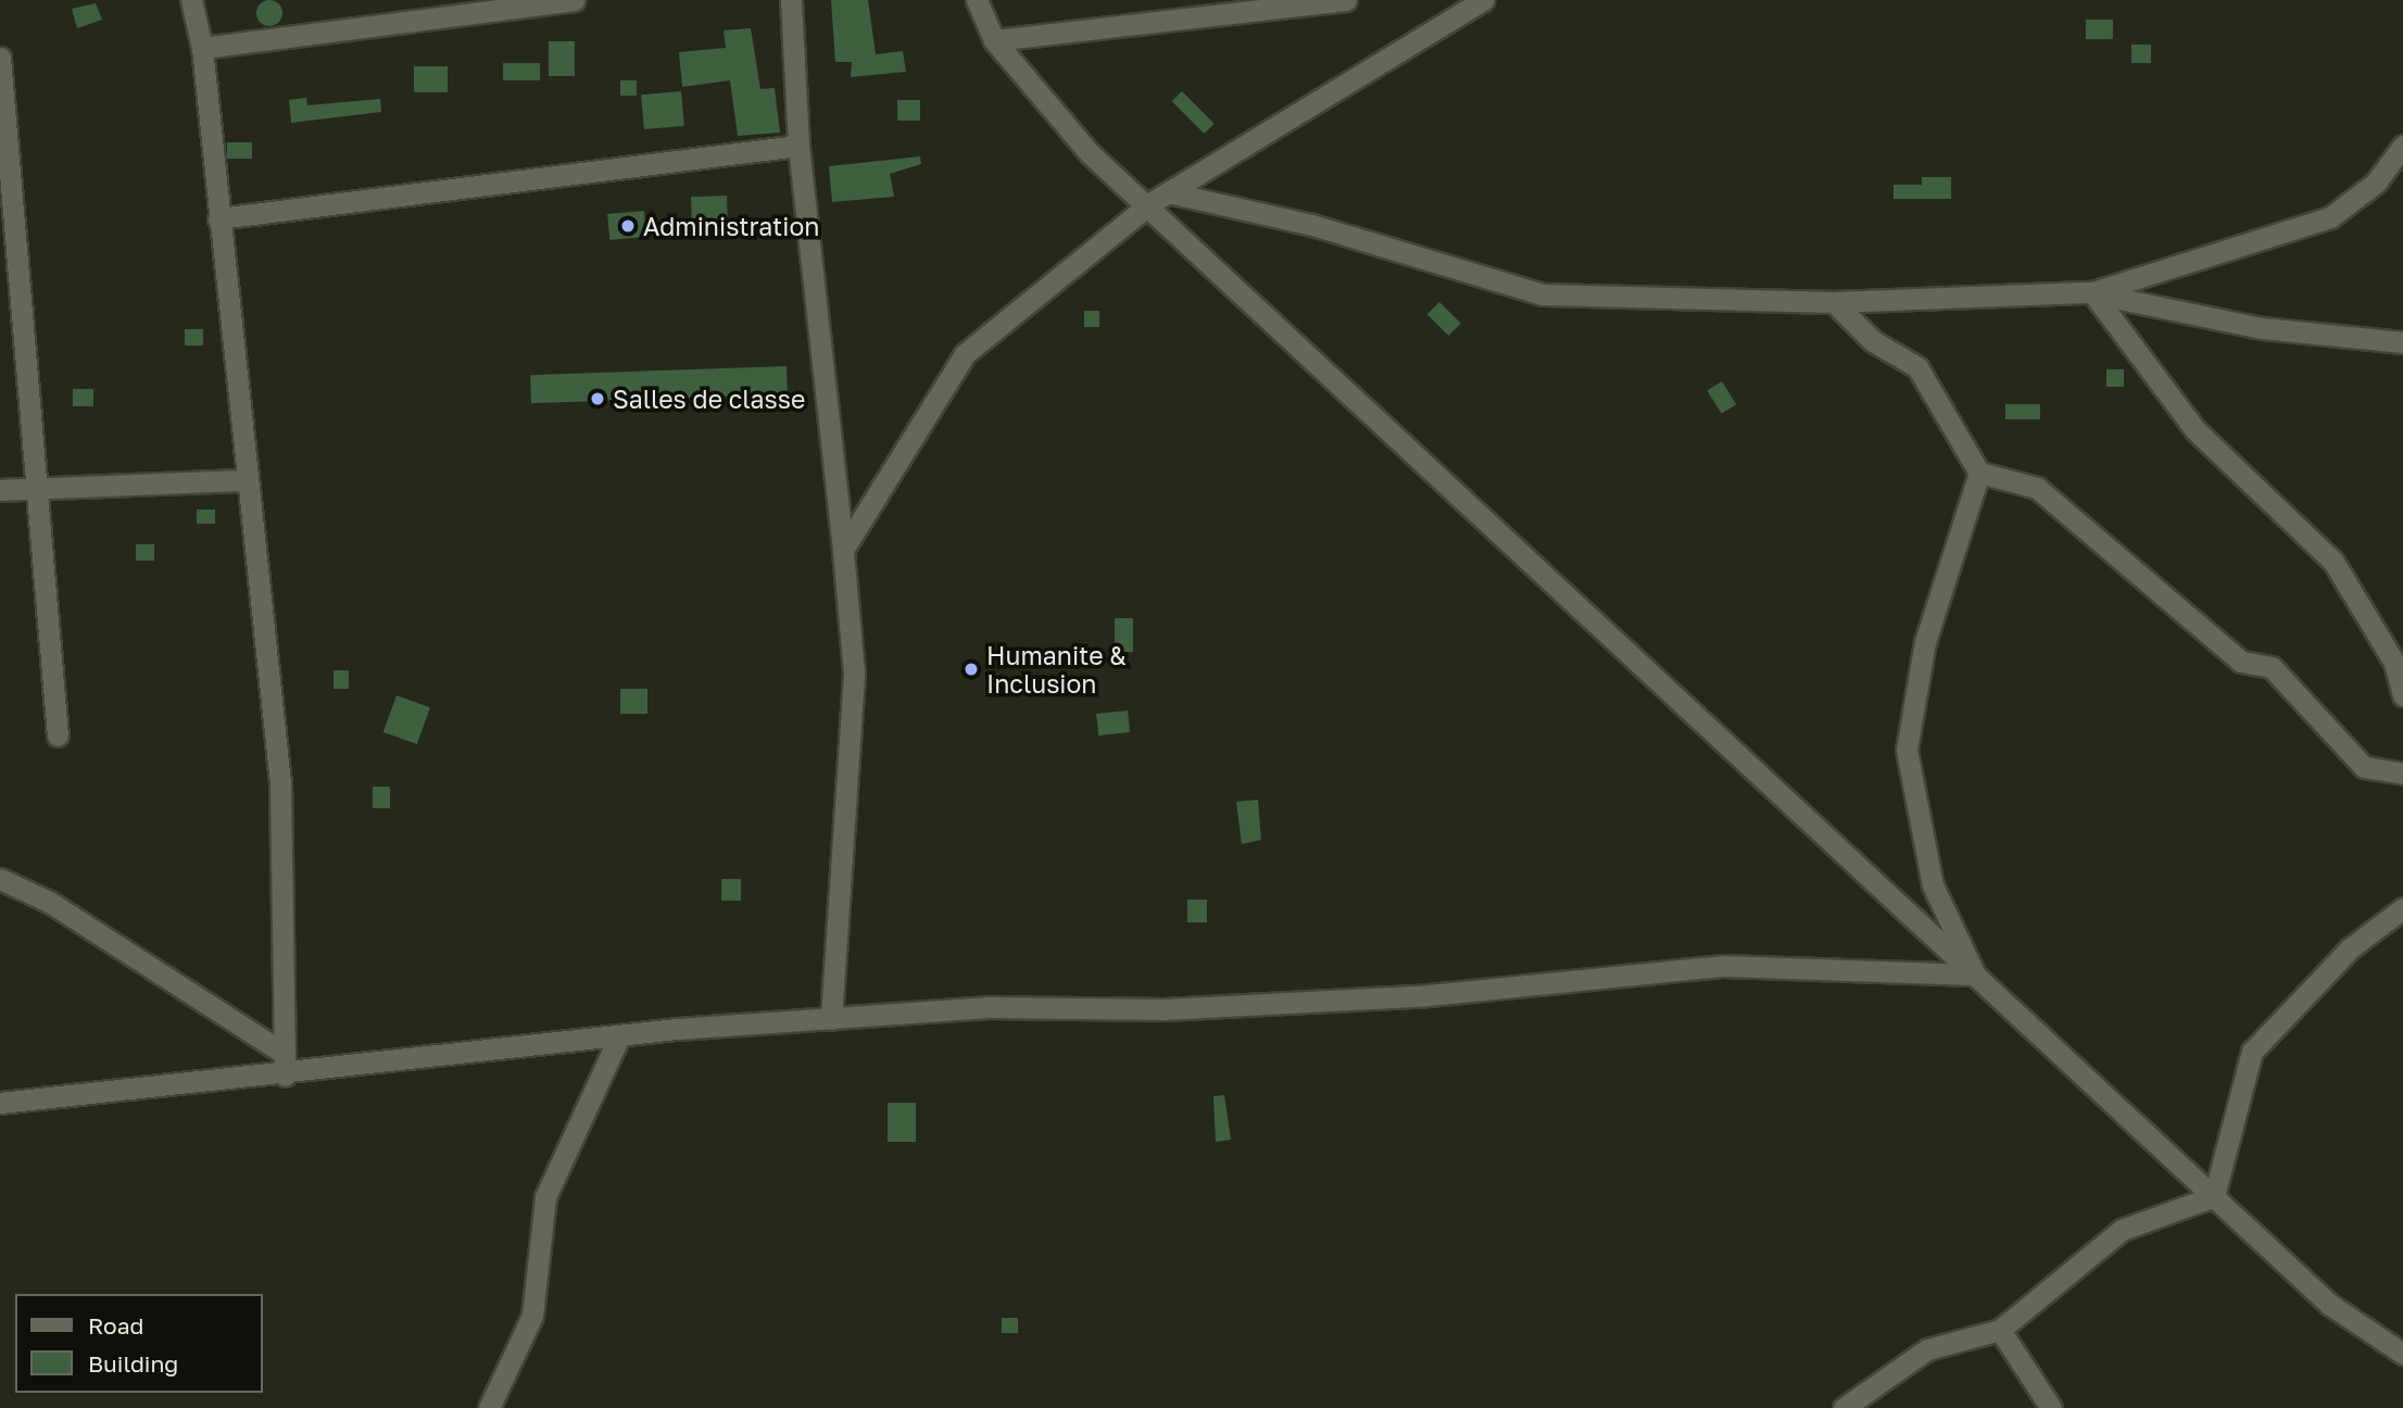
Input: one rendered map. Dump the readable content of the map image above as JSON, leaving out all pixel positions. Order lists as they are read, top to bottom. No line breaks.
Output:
{"places":["Administration","Salles de classe","Humanite & Inclusion"],"legend":["Road","Building"]}
